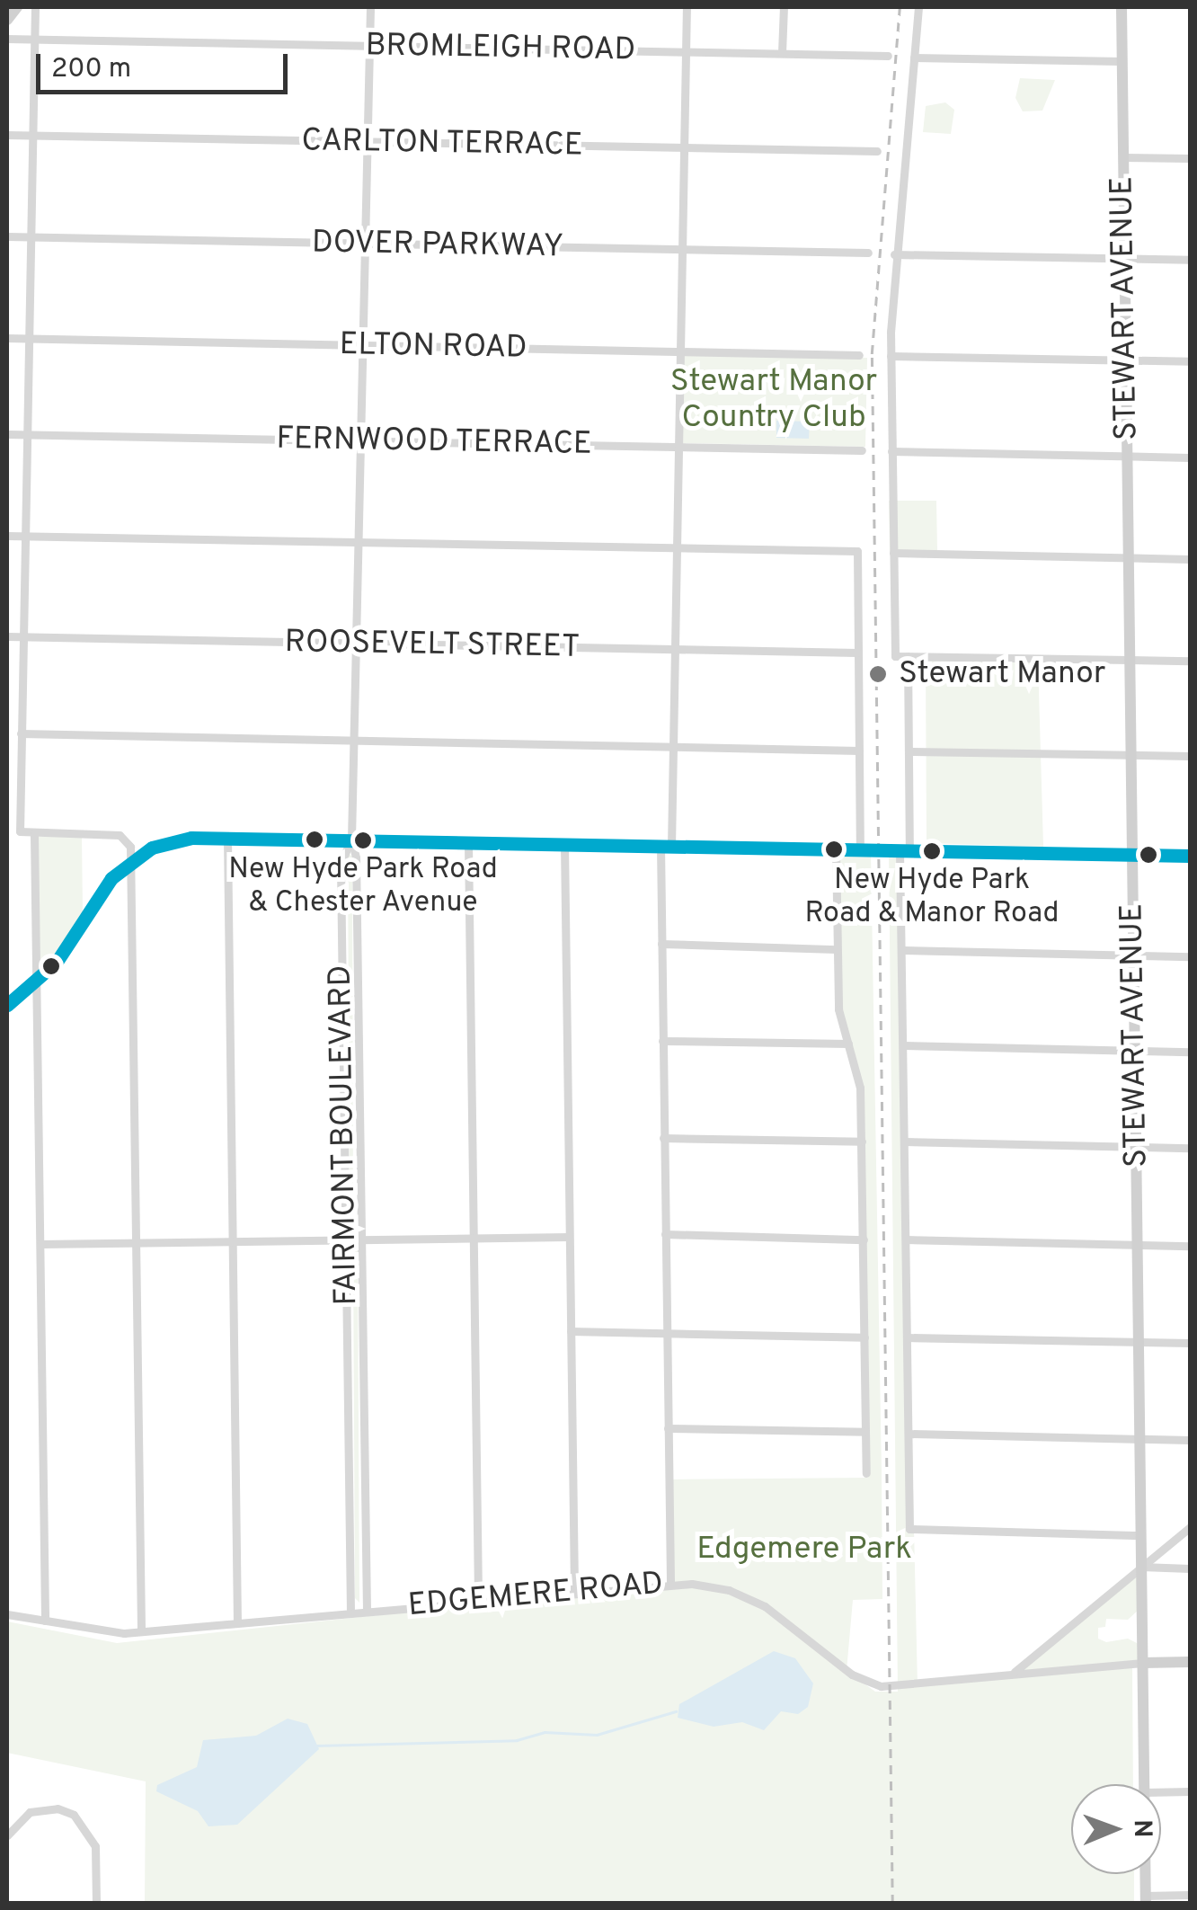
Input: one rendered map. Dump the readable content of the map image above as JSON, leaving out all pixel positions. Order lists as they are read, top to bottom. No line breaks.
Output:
{"streets":{"main road":["STEWART AVENUE"],"street":["BROMLEIGH ROAD","CARLTON TERRACE","DOVER PARKWAY","ELTON ROAD","FERNWOOD TERRACE","ROOSEVELT STREET","FAIRMONT BOULEVARD","EDGEMERE ROAD"]},"crossings":[["STEWART AVENUE","EDGEMERE ROAD"],["FAIRMONT BOULEVARD","EDGEMERE ROAD"]],"parks":["Stewart Manor Country Club","Edgemere Park"],"places":["Stewart Manor","New Hyde Park Road & Chester Avenue","New Hyde Park Road & Manor Road"],"scale_bar":"200 m","north":"right"}
